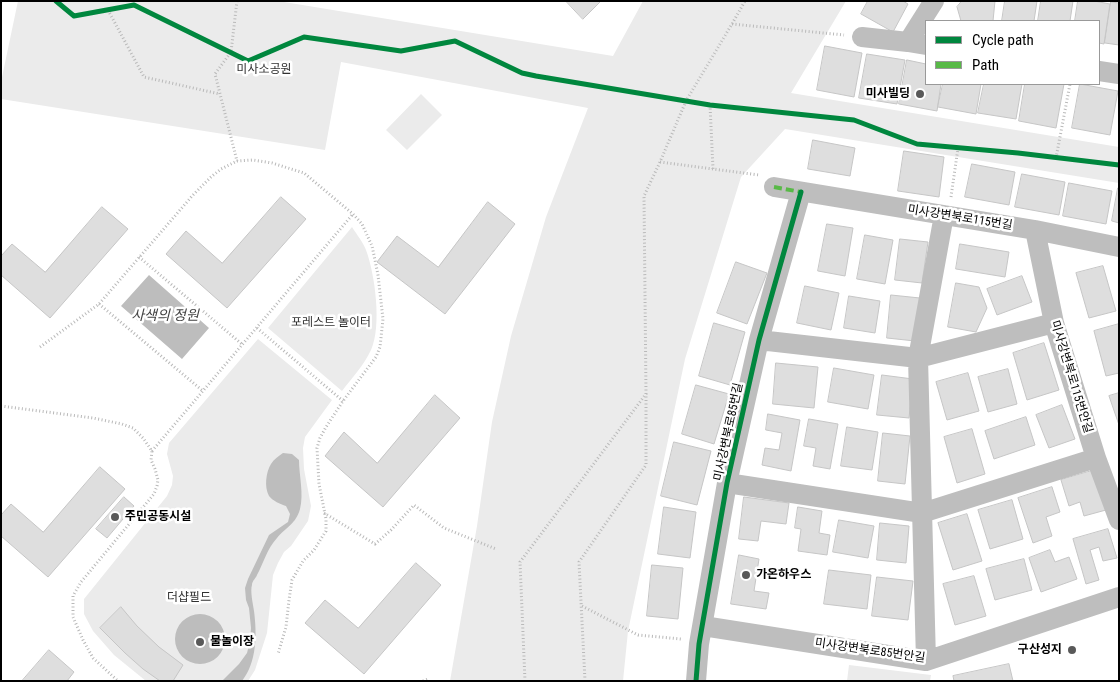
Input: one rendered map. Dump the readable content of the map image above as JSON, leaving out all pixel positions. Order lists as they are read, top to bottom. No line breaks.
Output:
{"streets":{"street":["미사강변북로115번길","미사강변북로115번안길","미사강변북로85번길","미사강변북로85번안길"]},"crossings":[["미사강변북로115번길","미사강변북로115번안길"],["미사강변북로115번길","미사강변북로85번길"],["미사강변북로85번길","미사강변북로85번안길"]],"water":["사색의 정원"],"parks":["미사소공원","포레스트 놀이터","더샵필드"],"places":["미사빌딩","주민공동시설","가온하우스","물놀이장","구산성지"],"legend":["Cycle path","Path"]}
